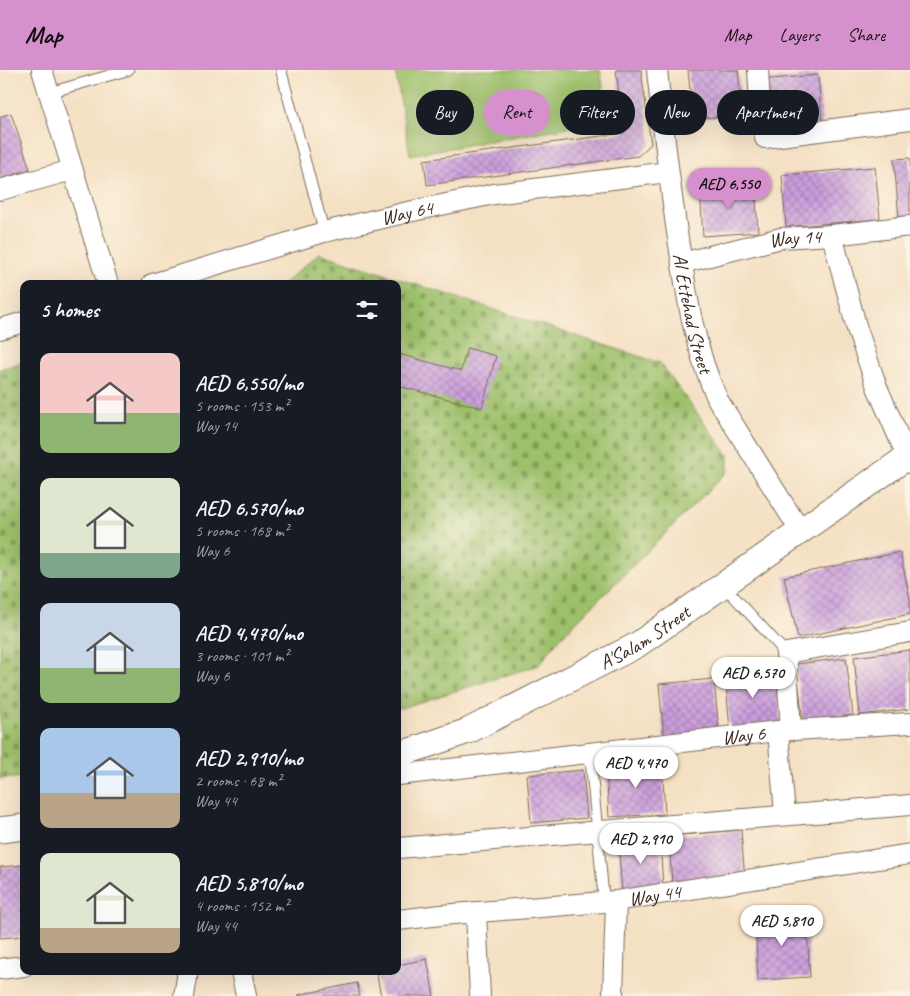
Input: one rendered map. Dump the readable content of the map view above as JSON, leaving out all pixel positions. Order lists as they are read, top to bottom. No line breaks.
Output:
{"streets":{"street":["Way 64","Way 14","Al Ettehad Street","A'Salam Street","Way 6","Way 44"]},"crossings":[["Way 64","Al Ettehad Street"],["Way 14","Al Ettehad Street"],["Al Ettehad Street","A'Salam Street"]],"page":{"header":"Map","nav":["Map","Layers","Share"],"chip":["Buy","Rent","Filters","New","Apartment"],"price":["AED 6,550","AED 6,570","AED 4,470","AED 2,910","AED 5,810"],"heading":"5 homes","list":[{"name":"AED 6,550/mo","note":"5 rooms · 153 m² · Way 14"},{"name":"AED 6,570/mo","note":"5 rooms · 168 m² · Way 6"},{"name":"AED 4,470/mo","note":"3 rooms · 101 m² · Way 6"},{"name":"AED 2,910/mo","note":"2 rooms · 68 m² · Way 44"},{"name":"AED 5,810/mo","note":"4 rooms · 152 m² · Way 44"}]}}
